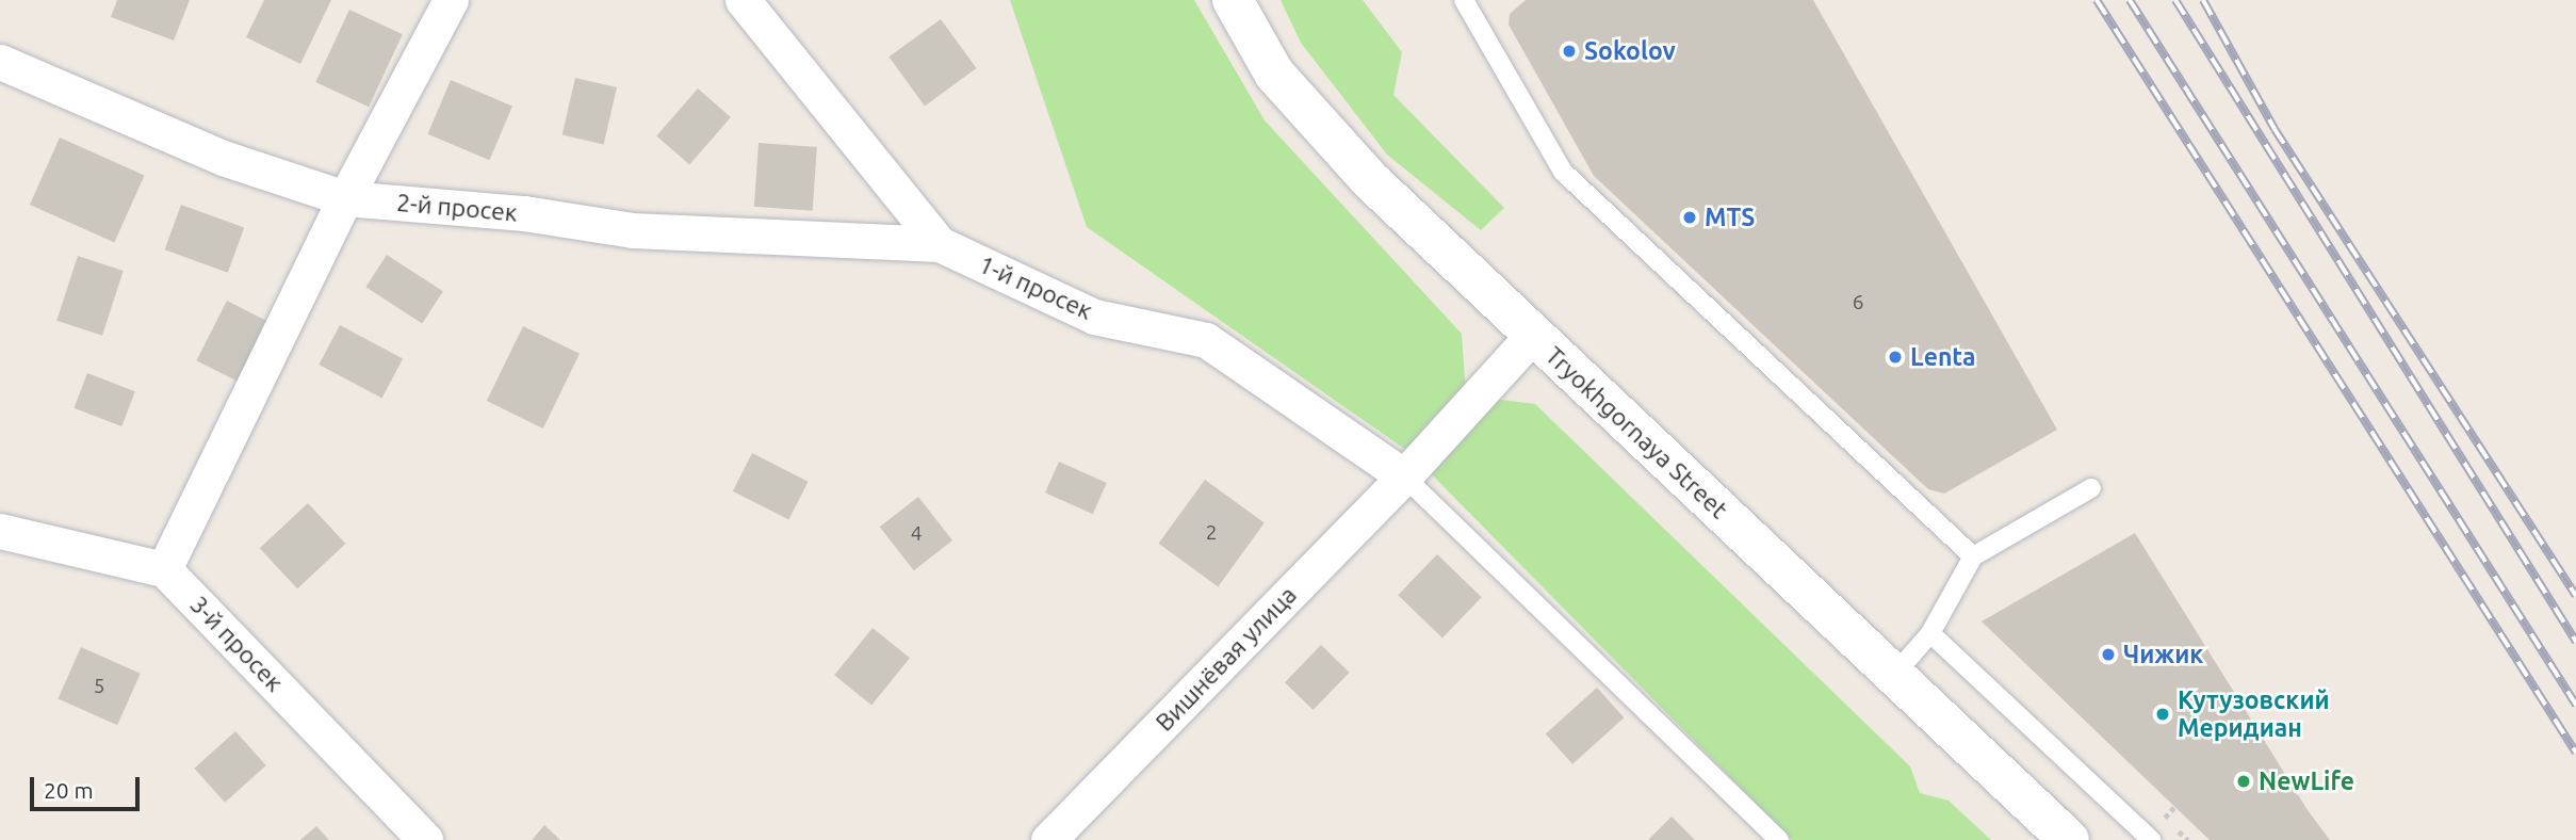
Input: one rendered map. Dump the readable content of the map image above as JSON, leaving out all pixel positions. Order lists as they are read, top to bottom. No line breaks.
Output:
{"streets":{"street":["2-й просек","1-й просек","Tryokhgornaya Street","3-й просек","Вишнёвая улица"]},"crossings":[["2-й просек","1-й просек"],["1-й просек","Вишнёвая улица"],["Tryokhgornaya Street","Вишнёвая улица"]],"places":["Sokolov","MTS","Lenta","Чижик","Кутузовский Меридиан","NewLife"],"house_numbers":["6","2","4","5"],"scale_bar":"20 m"}
